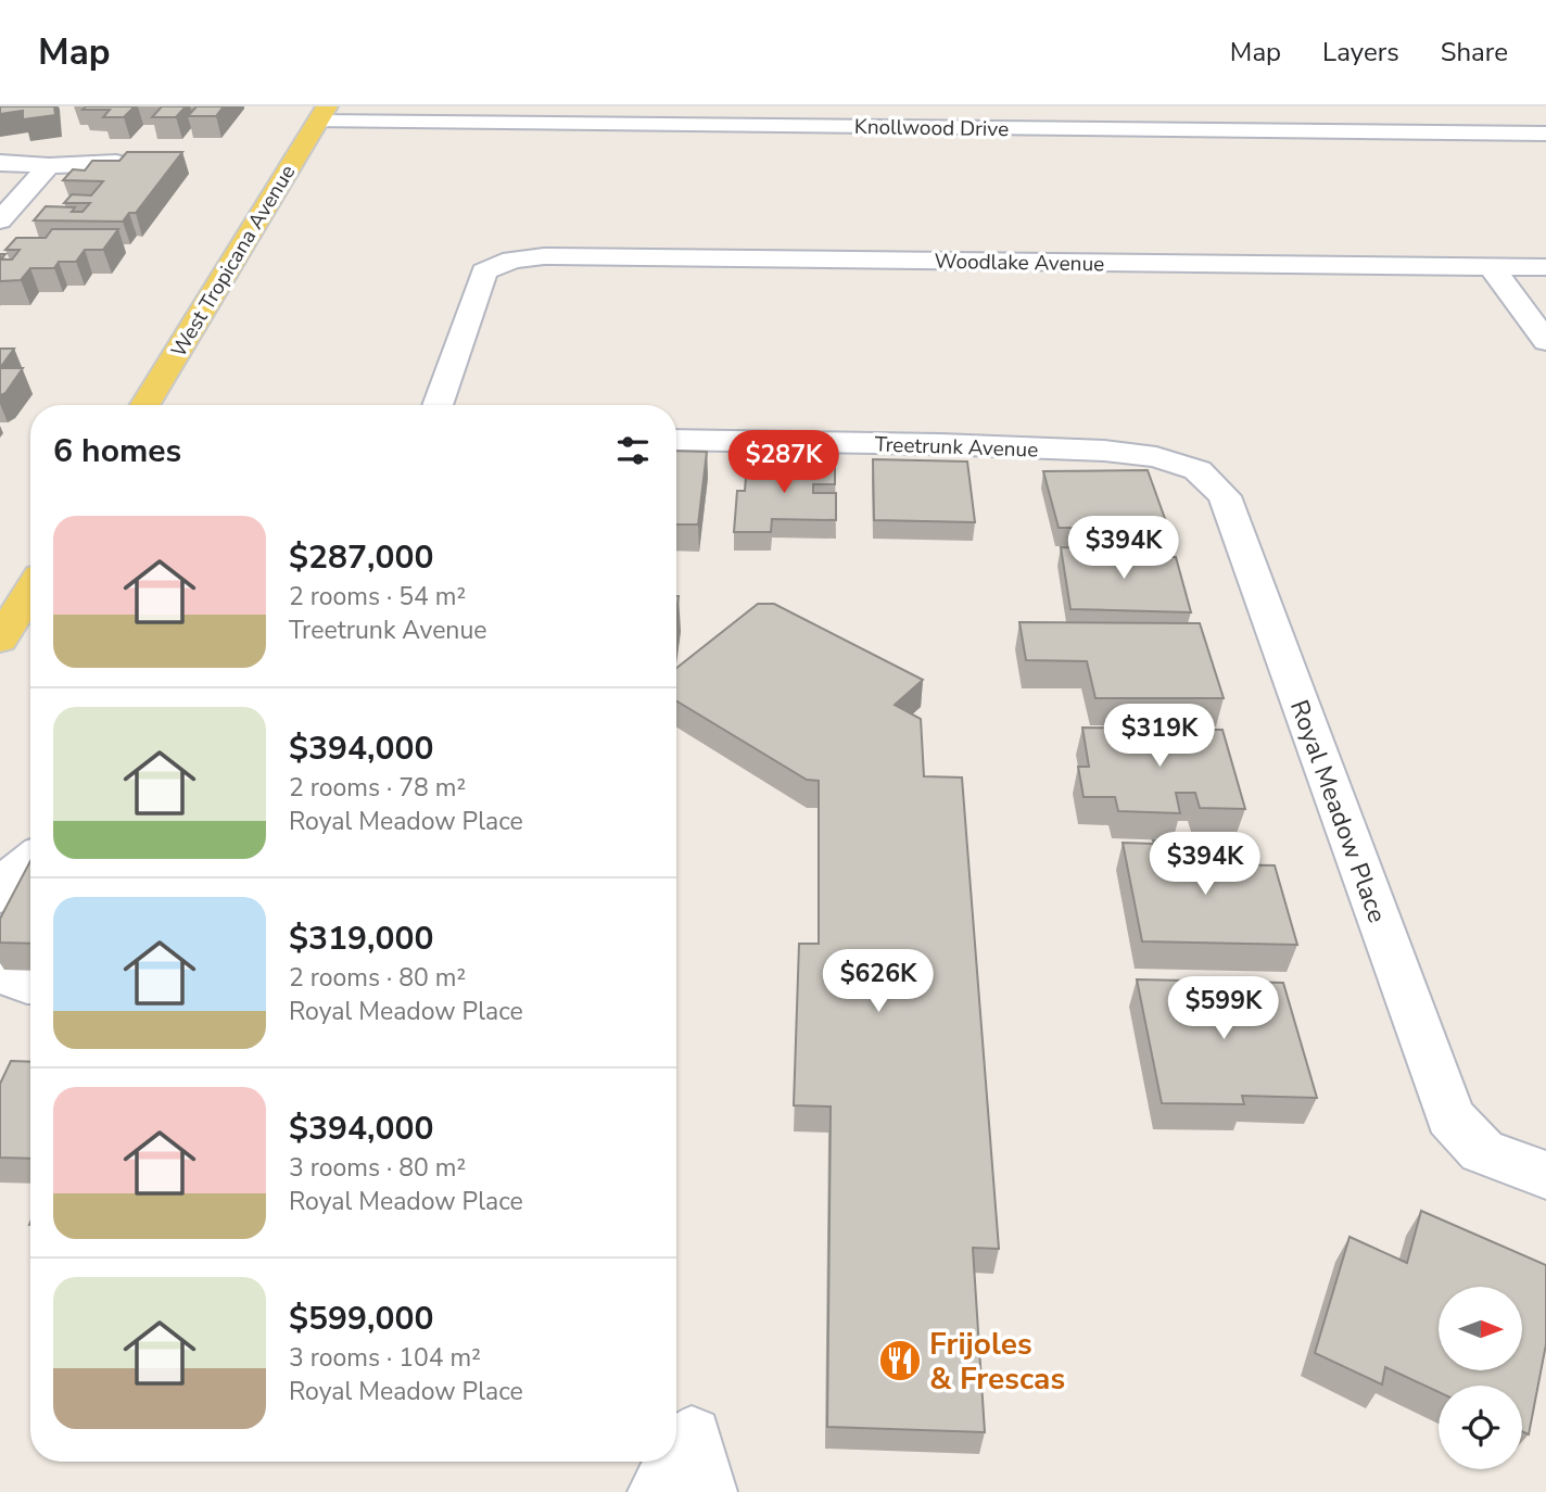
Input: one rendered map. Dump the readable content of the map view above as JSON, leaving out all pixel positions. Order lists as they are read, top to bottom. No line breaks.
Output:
{"streets":{"main road":["West Tropicana Avenue"],"street":["Knollwood Drive","Woodlake Avenue","Treetrunk Avenue","Royal Meadow Place"]},"crossings":[["Knollwood Drive","West Tropicana Avenue"],["Treetrunk Avenue","Royal Meadow Place"]],"places":{"restaurant":["Frijoles & Frescas"]},"north":"right","page":{"header":"Map","nav":["Map","Layers","Share"],"heading":"6 homes","price":["$287K","$394K","$319K","$394K","$626K","$599K"],"list":[{"name":"$287,000","note":"2 rooms · 54 m² · Treetrunk Avenue"},{"name":"$394,000","note":"2 rooms · 78 m² · Royal Meadow Place"},{"name":"$319,000","note":"2 rooms · 80 m² · Royal Meadow Place"},{"name":"$394,000","note":"3 rooms · 80 m² · Royal Meadow Place"},{"name":"$599,000","note":"3 rooms · 104 m² · Royal Meadow Place"}]}}
